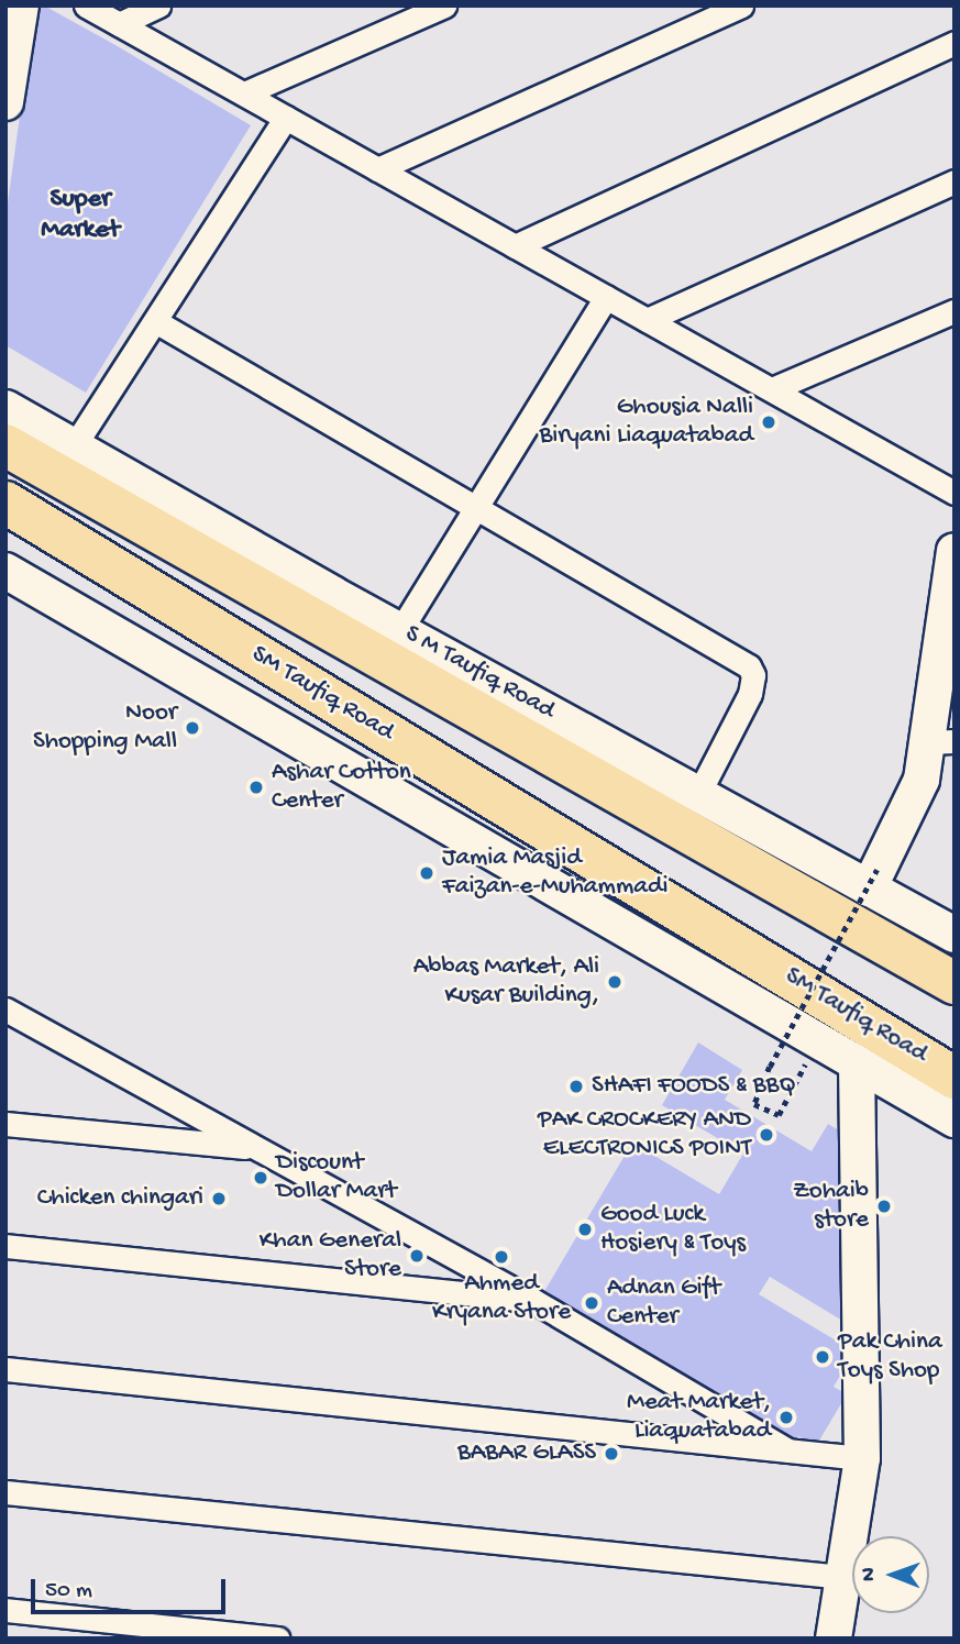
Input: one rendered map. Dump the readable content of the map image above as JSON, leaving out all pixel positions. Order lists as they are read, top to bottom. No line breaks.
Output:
{"streets":{"highway":["SM Taufiq Road"],"main road":["S M Taufiq Road"]},"districts":["Super Market"],"places":["Ghousia Nalli Biryani Liaquatabad","Noor Shopping Mall","Ashar Cotton Center","Jamia Masjid Faizan-e-Muhammadi","Abbas Market, Ali Kusar Building,","SHAFI FOODS & BBQ","PAK CROCKERY AND ELECTRONICS POINT","Discount Dollar Mart","Chicken chingari","Zohaib store","Good Luck Hosiery & Toys","Khan General Store","Ahmed Kryana Store","Adnan Gift Center","Pak China Toys Shop","Meat Market, Liaquatabad","BABAR GLASS"],"scale_bar":"50 m","north":"left"}
